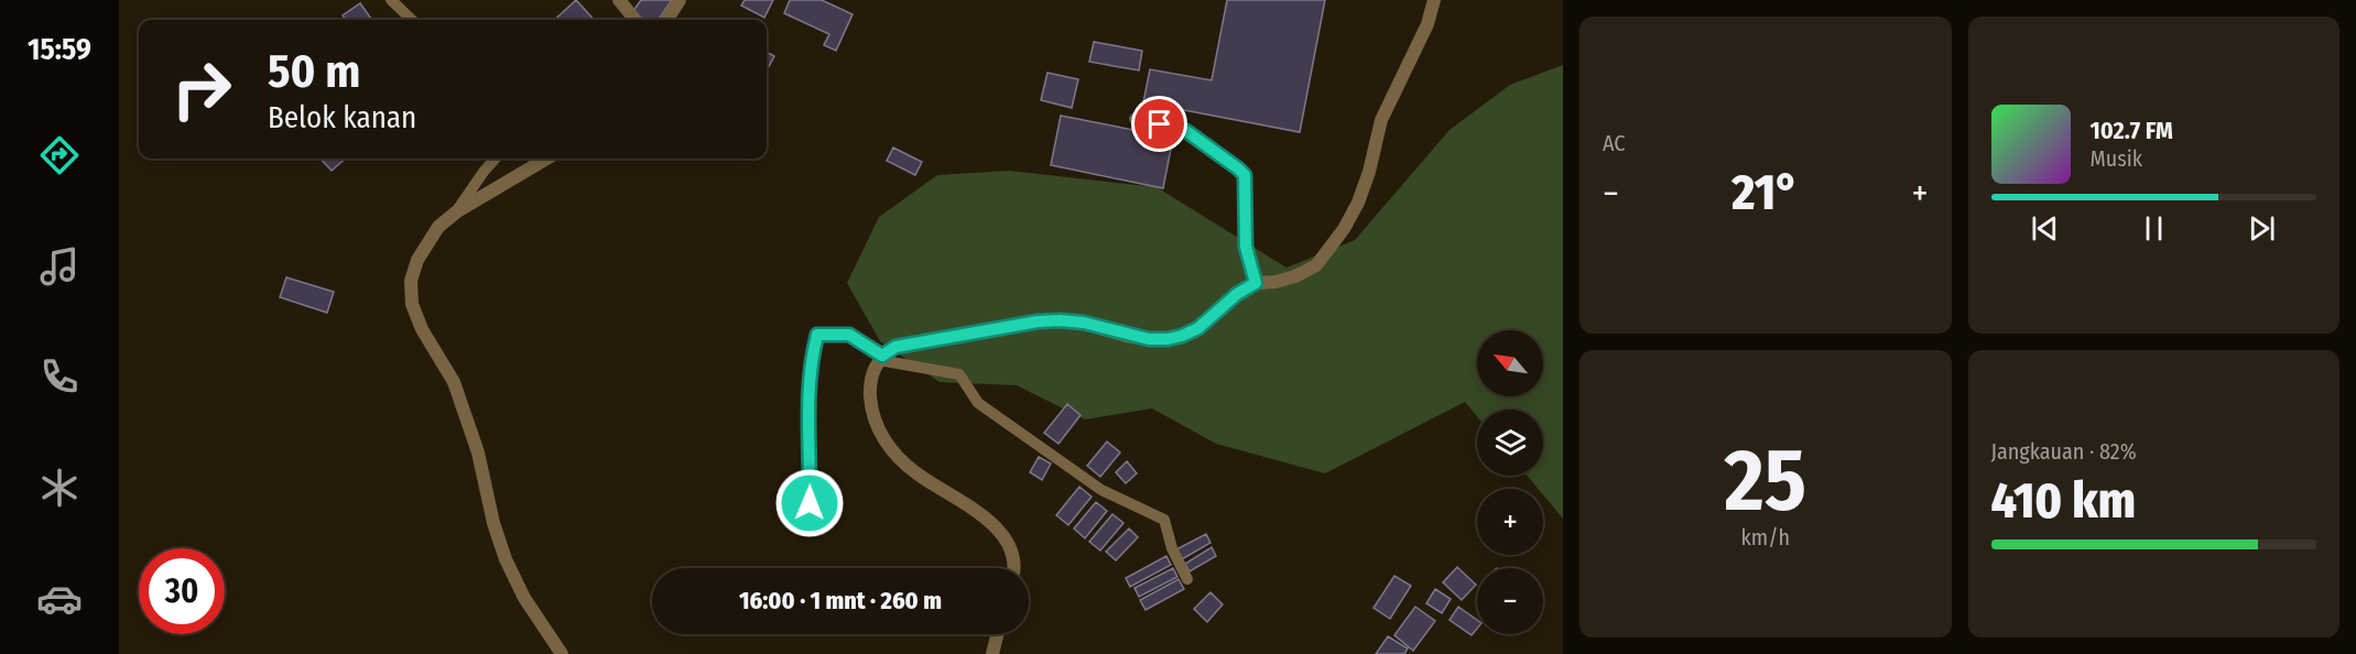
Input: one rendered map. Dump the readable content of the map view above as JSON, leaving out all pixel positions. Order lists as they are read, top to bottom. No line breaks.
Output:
{"north":"top left","page":{"tabs":"15:59","tile":["AC",["25","km/h"],["Jangkauan · 82%","410 km"]],"turn":["50 m","Belok kanan"],"song":["102.7 FM","Musik"],"heat":["−","21°","+"],"map_buttons":["+","−"],"limit":"30","trip":"16:00 · 1 mnt · 260 m"}}
